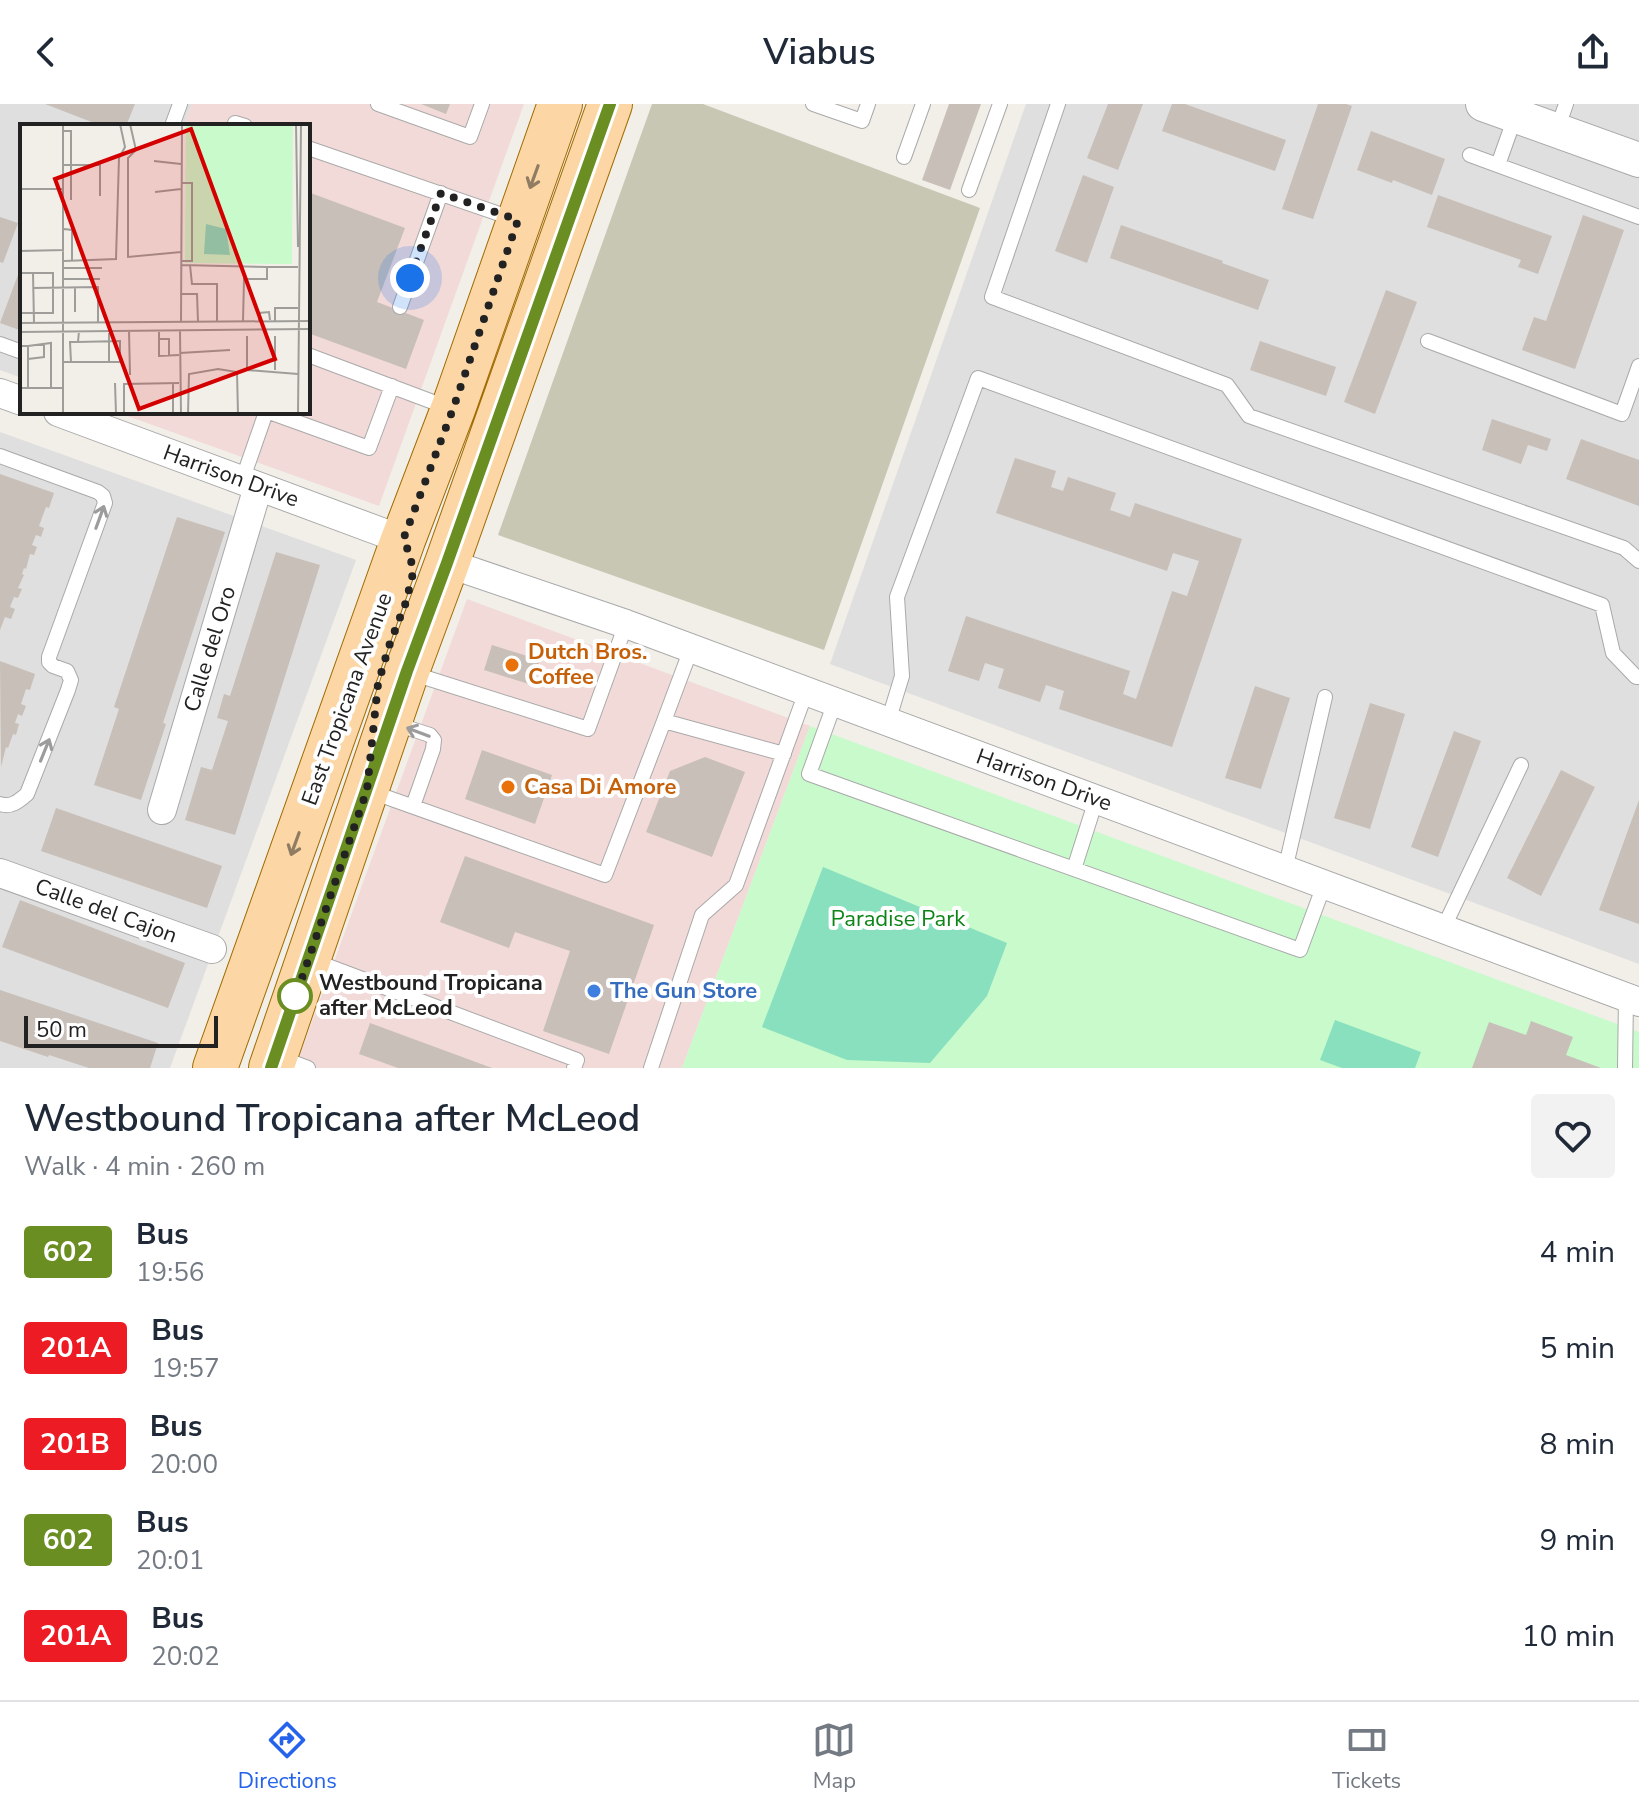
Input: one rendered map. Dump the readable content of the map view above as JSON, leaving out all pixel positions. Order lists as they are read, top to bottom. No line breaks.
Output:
{"streets":{"main road":["East Tropicana Avenue"],"street":["Harrison Drive","Calle del Oro","Calle del Cajon"]},"crossings":[["Harrison Drive","Calle del Oro"],["Harrison Drive","East Tropicana Avenue"]],"parks":["Paradise Park"],"places":["Dutch Bros. Coffee","Casa Di Amore","The Gun Store","Westbound Tropicana after McLeod"],"lines":["bus line 602"],"scale_bar":"50 m","page":{"header":"Viabus","scale":"50 m","heading":["Westbound Tropicana after McLeod","Walk · 4 min · 260 m"],"list":[{"mark":"602","name":"Bus","note":"19:56","value":"4 min"},{"mark":"201A","name":"Bus","note":"19:57","value":"5 min"},{"mark":"201B","name":"Bus","note":"20:00","value":"8 min"},{"mark":"602","name":"Bus","note":"20:01","value":"9 min"},{"mark":"201A","name":"Bus","note":"20:02","value":"10 min"}],"tabs":["Directions","Map","Tickets"]}}
